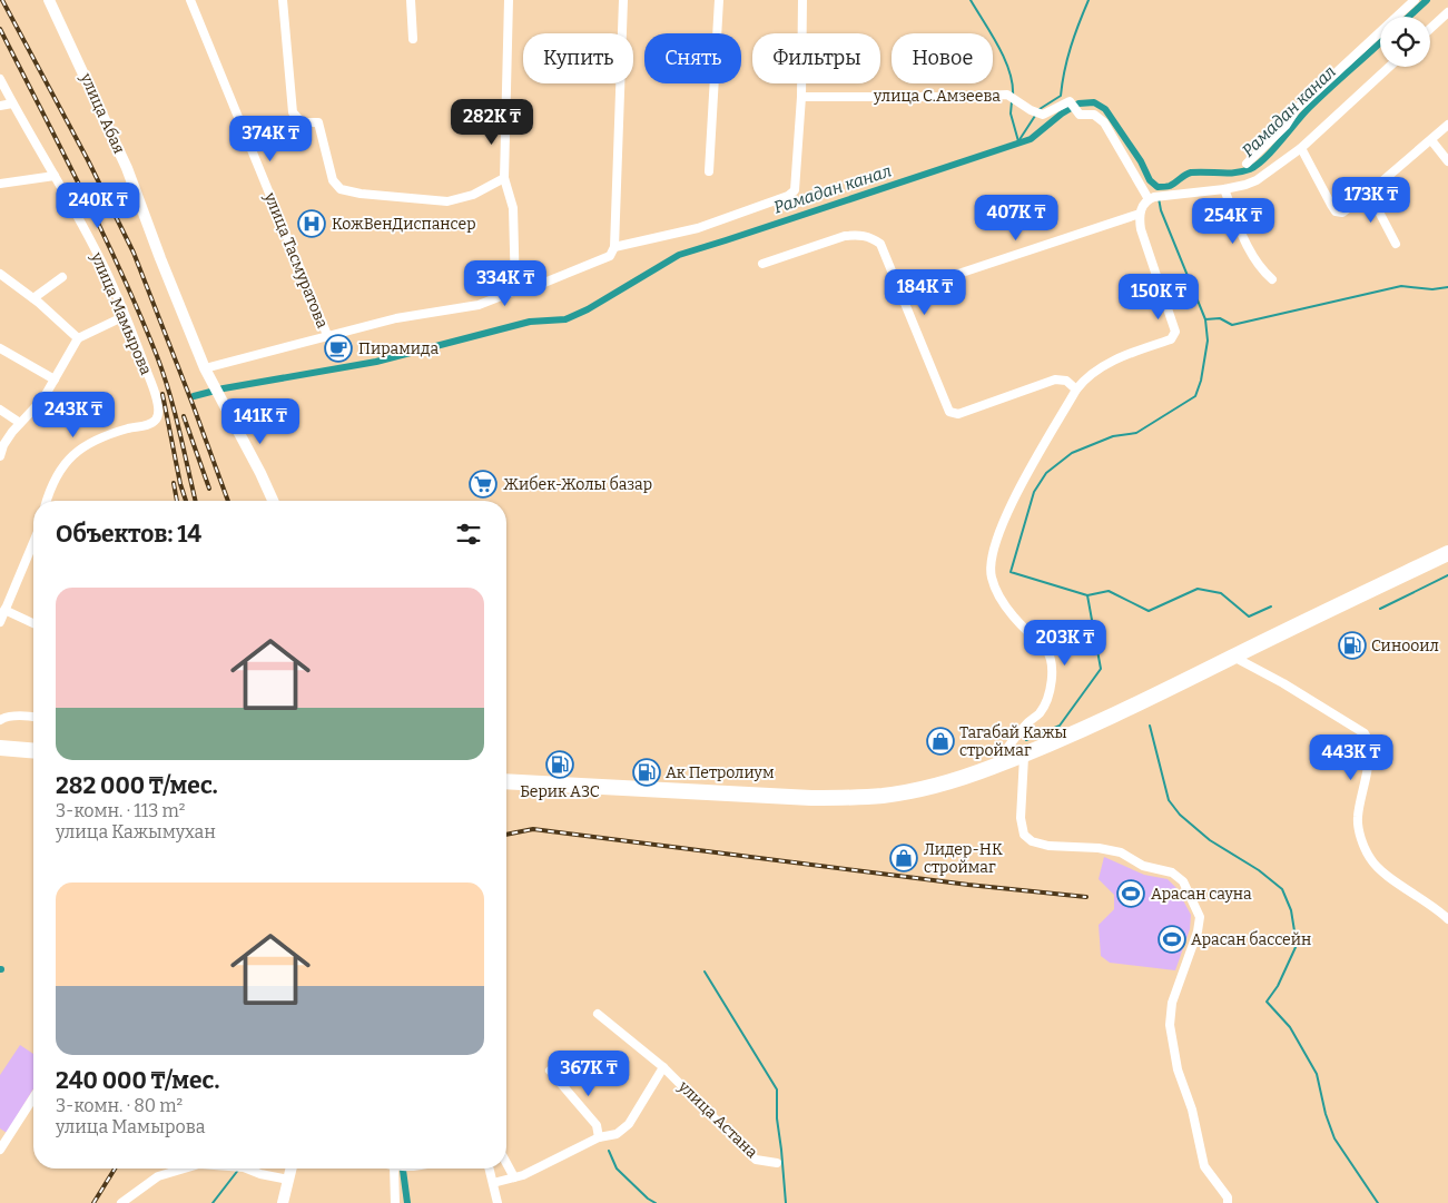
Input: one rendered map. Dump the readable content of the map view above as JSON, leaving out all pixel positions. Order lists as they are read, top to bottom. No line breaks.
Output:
{"streets":{"main road":["улица Абая"],"street":["улица С.Амзеева","улица Тасмуратова","улица Мамырова","улица Астана"]},"water":["Рамадан канал"],"places":{"hospital":["КожВенДиспансер"],"cafe":["Пирамида"],"supermarket":["Жибек-Жолы базар"],"fuel station":["Синооил","Берик АЗС","Ак Петролиум"],"shop":["Тагабай Кажы строймаг","Лидер-НК строймаг"],"sports":["Арасан сауна","Арасан бассейн"]},"page":{"chip":["Купить","Снять","Фильтры","Новое"],"price":["282K ₸","374K ₸","173K ₸","240K ₸","407K ₸","254K ₸","334K ₸","184K ₸","150K ₸","243K ₸","141K ₸","203K ₸","443K ₸","367K ₸"],"heading":"Объектов: 14","list":[{"name":"282 000 ₸/мес.","note":"3-комн. · 113 m² · улица Кажымухан"},{"name":"240 000 ₸/мес.","note":"3-комн. · 80 m² · улица Мамырова"}]}}
